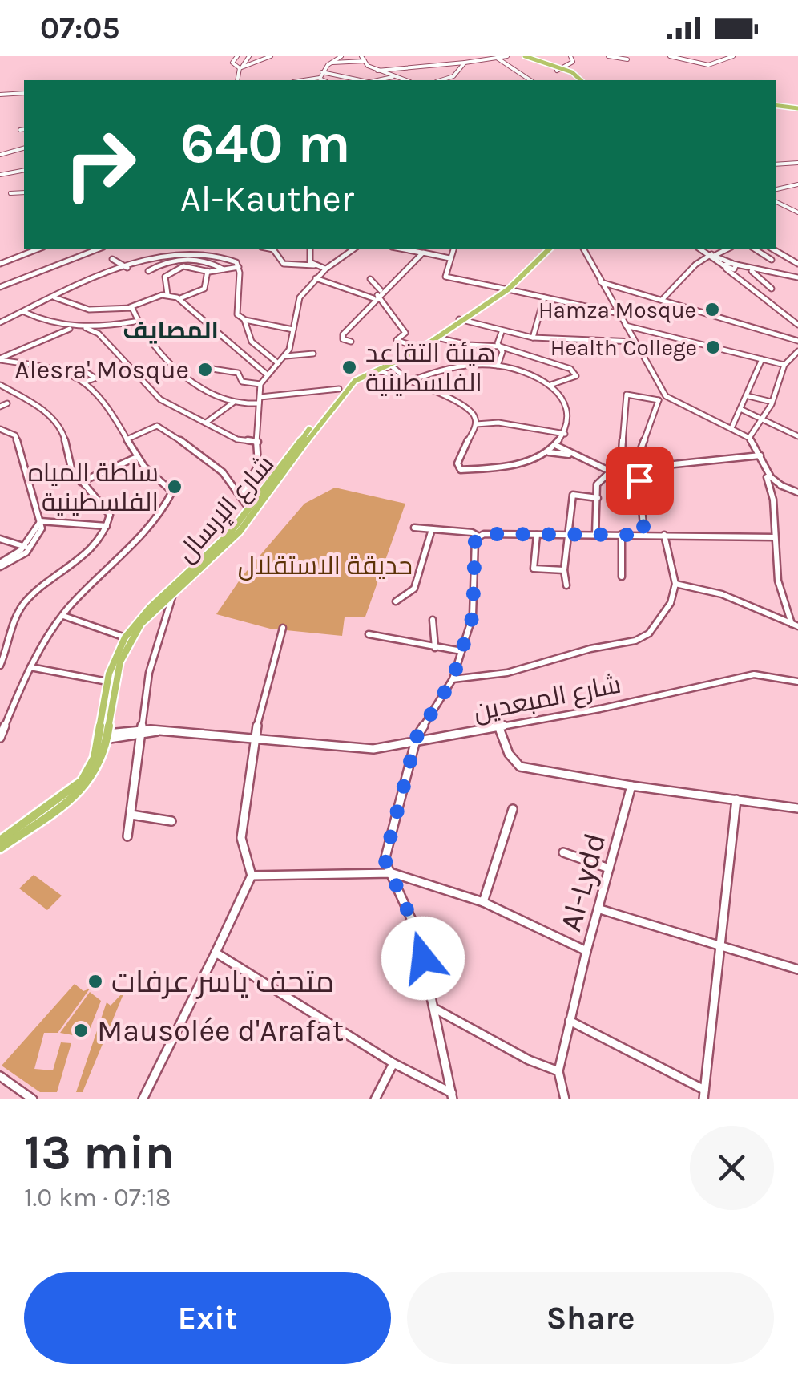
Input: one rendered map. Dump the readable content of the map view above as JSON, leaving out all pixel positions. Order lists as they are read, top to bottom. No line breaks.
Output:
{"streets":{"main road":["شارع الإرسال"],"street":["شارع المبعدين","Al-Lydd"]},"crossings":[["شارع الإرسال","شارع المبعدين"]],"districts":["المصايف"],"parks":["حديقة الاستقلال"],"places":["Hamza Mosque","Health College","هيئة التقاعد الفلسطينية","Alesra' Mosque","سلطة المياه الفلسطينية","متحف ياسر عرفات","Mausolée d'Arafat"],"page":{"status":"07:05","turn":["640 m","Al-Kauther"],"heading":["13 min","1.0 km · 07:18"],"buttons":["Exit","Share"]}}
